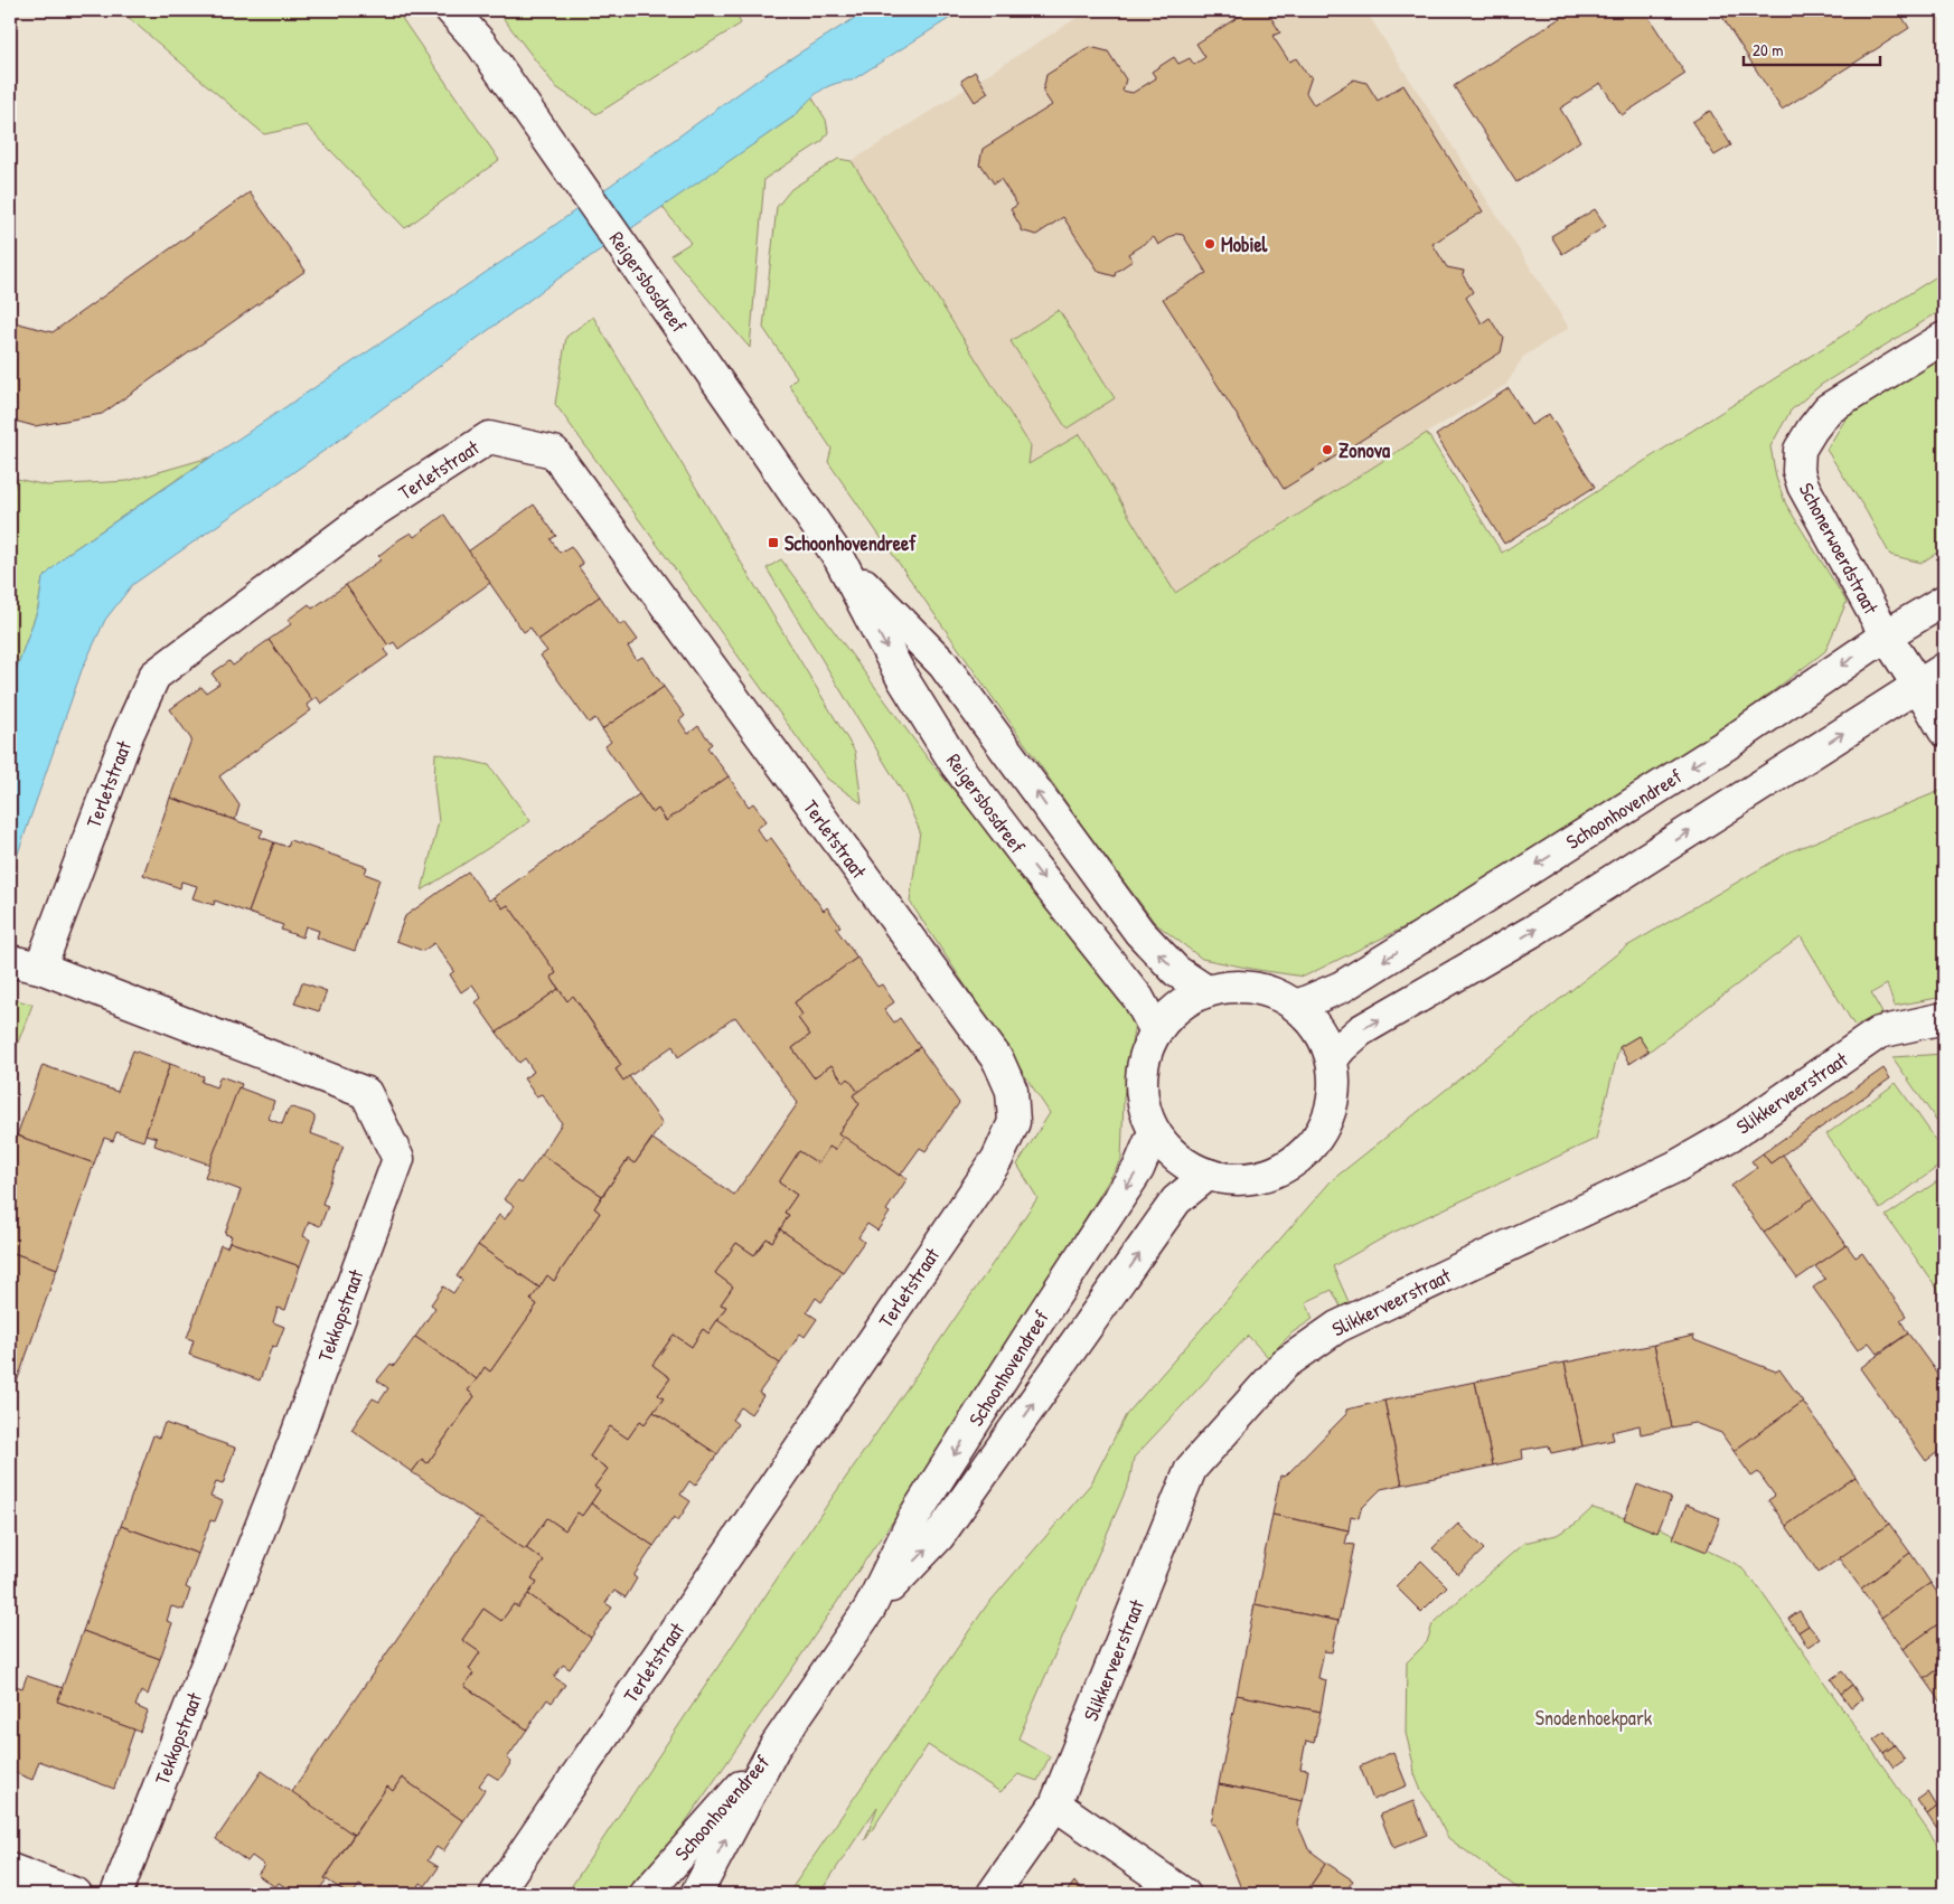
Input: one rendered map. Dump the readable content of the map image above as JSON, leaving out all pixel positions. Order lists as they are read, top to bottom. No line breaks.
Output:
{"streets":{"street":["Reigersbosdreef","Terletstraat","Schonerwoerdstraat","Schoonhovendreef","Slikkerveerstraat","Tekkopstraat"]},"crossings":[["Reigersbosdreef","Schoonhovendreef"],["Terletstraat","Tekkopstraat"],["Schonerwoerdstraat","Schoonhovendreef"]],"parks":["Snodenhoekpark"],"places":{"other":["Mobiel","Zonova"],"transit":["Schoonhovendreef"]},"scale_bar":"20 m"}
